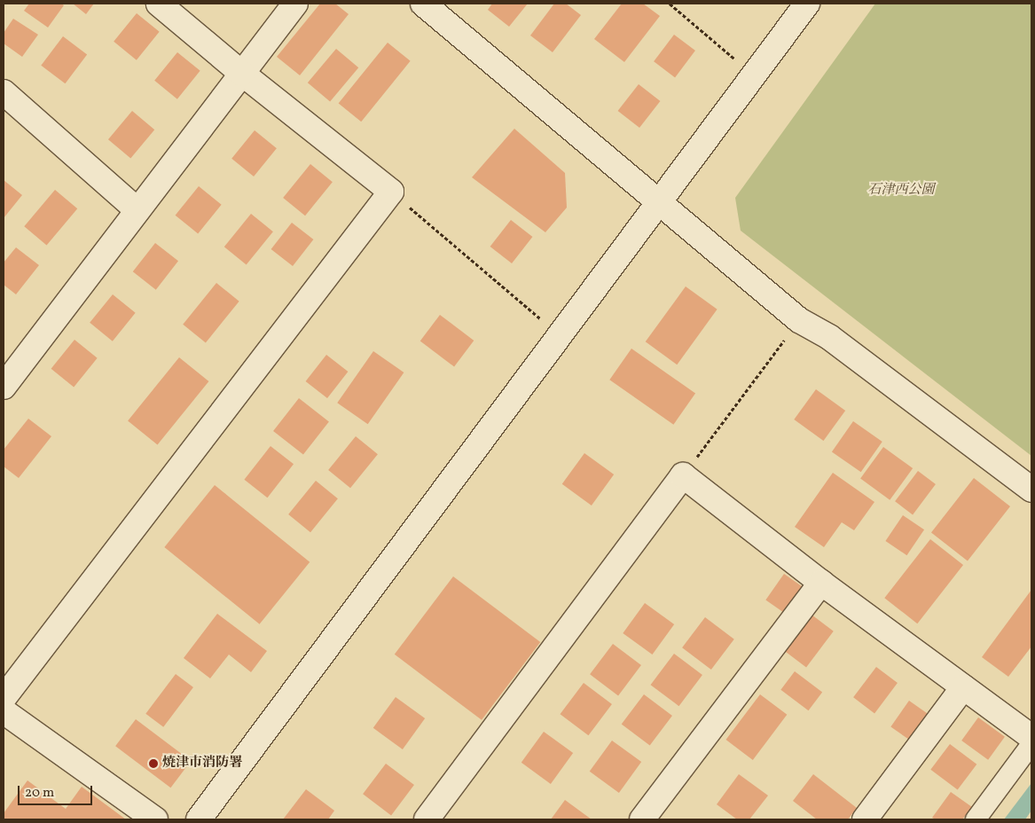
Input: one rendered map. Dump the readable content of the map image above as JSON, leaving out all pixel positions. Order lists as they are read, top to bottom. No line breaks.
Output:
{"parks":["石津西公園"],"places":["焼津市消防署"],"scale_bar":"20 m"}
